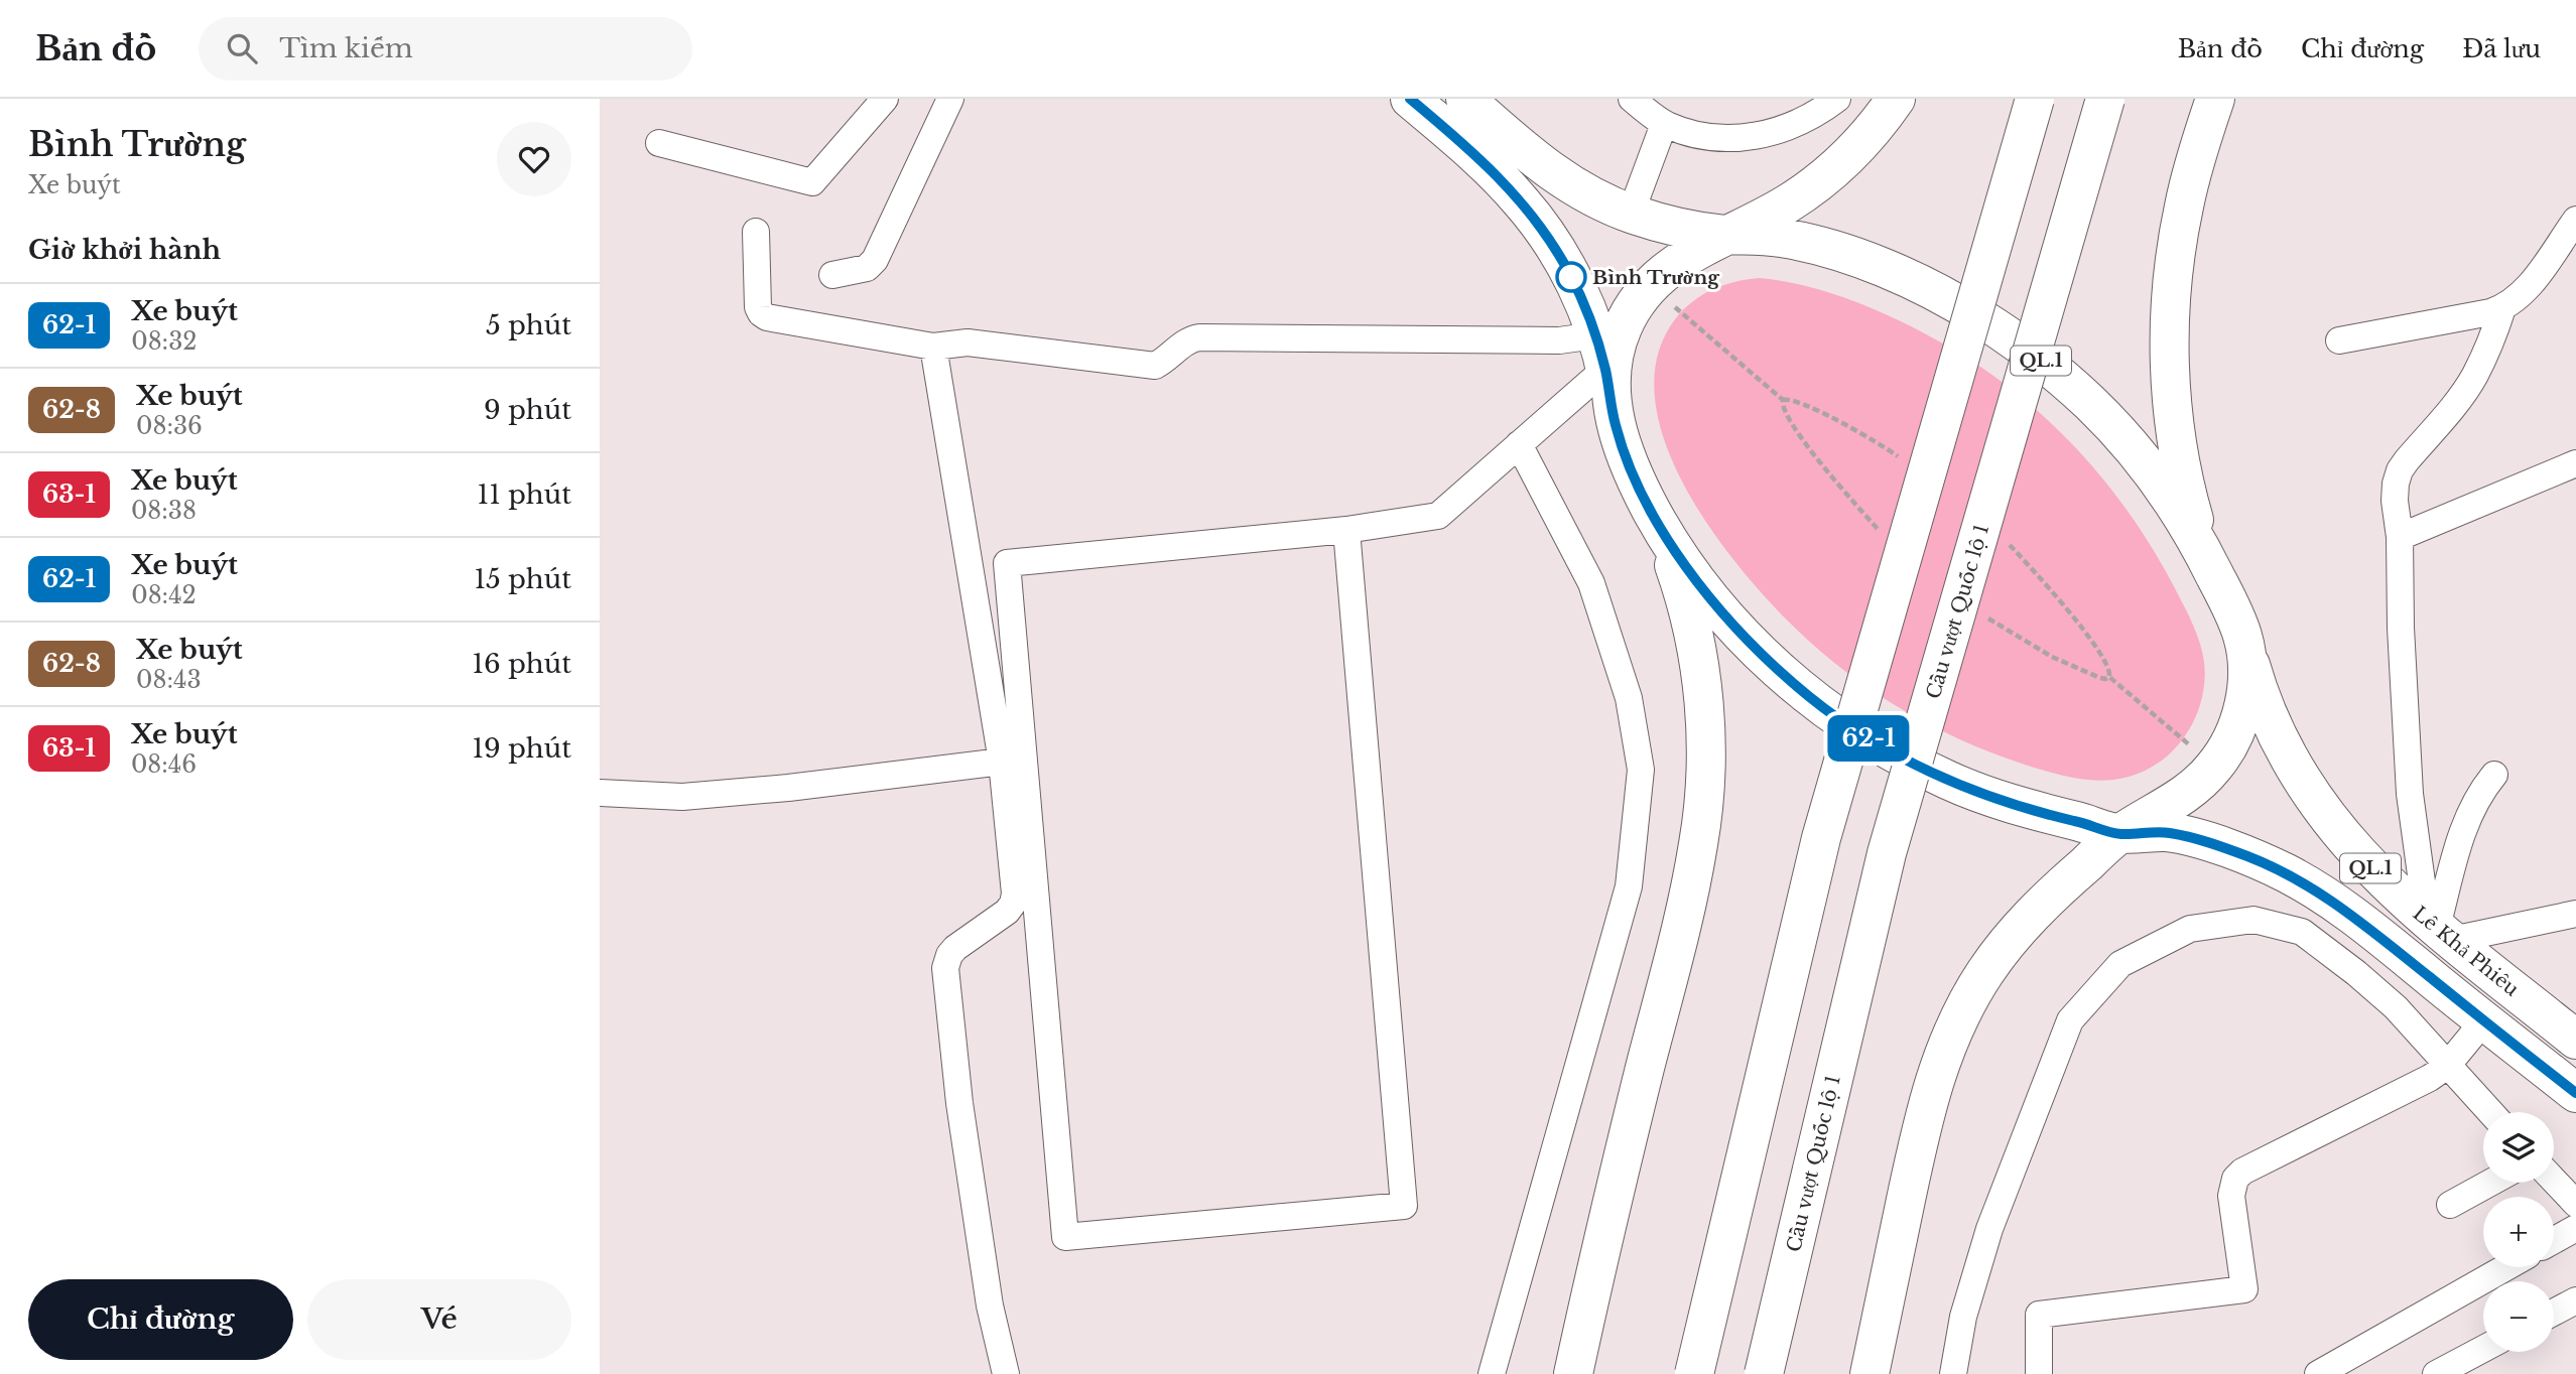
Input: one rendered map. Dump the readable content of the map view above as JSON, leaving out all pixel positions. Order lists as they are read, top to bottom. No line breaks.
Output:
{"streets":{"highway":["QL.1","Cầu vượt Quốc lộ 1","Lê Khả Phiêu"]},"crossings":[["QL.1","Lê Khả Phiêu"]],"places":["Bình Trường"],"lines":["bus line 62-1"],"page":{"header":"Bản đồ","search":"Tìm kiếm","nav":["Bản đồ","Chỉ đường","Đã lưu"],"heading":[["Bình Trường","Xe buýt"],"Giờ khởi hành"],"on_map":"62-1","list":[{"mark":"62-1","name":"Xe buýt","note":"08:32","value":"5 phút"},{"mark":"62-8","name":"Xe buýt","note":"08:36","value":"9 phút"},{"mark":"63-1","name":"Xe buýt","note":"08:38","value":"11 phút"},{"mark":"62-1","name":"Xe buýt","note":"08:42","value":"15 phút"},{"mark":"62-8","name":"Xe buýt","note":"08:43","value":"16 phút"},{"mark":"63-1","name":"Xe buýt","note":"08:46","value":"19 phút"}],"map_buttons":["+","−"],"buttons":["Chỉ đường","Vé"]}}
